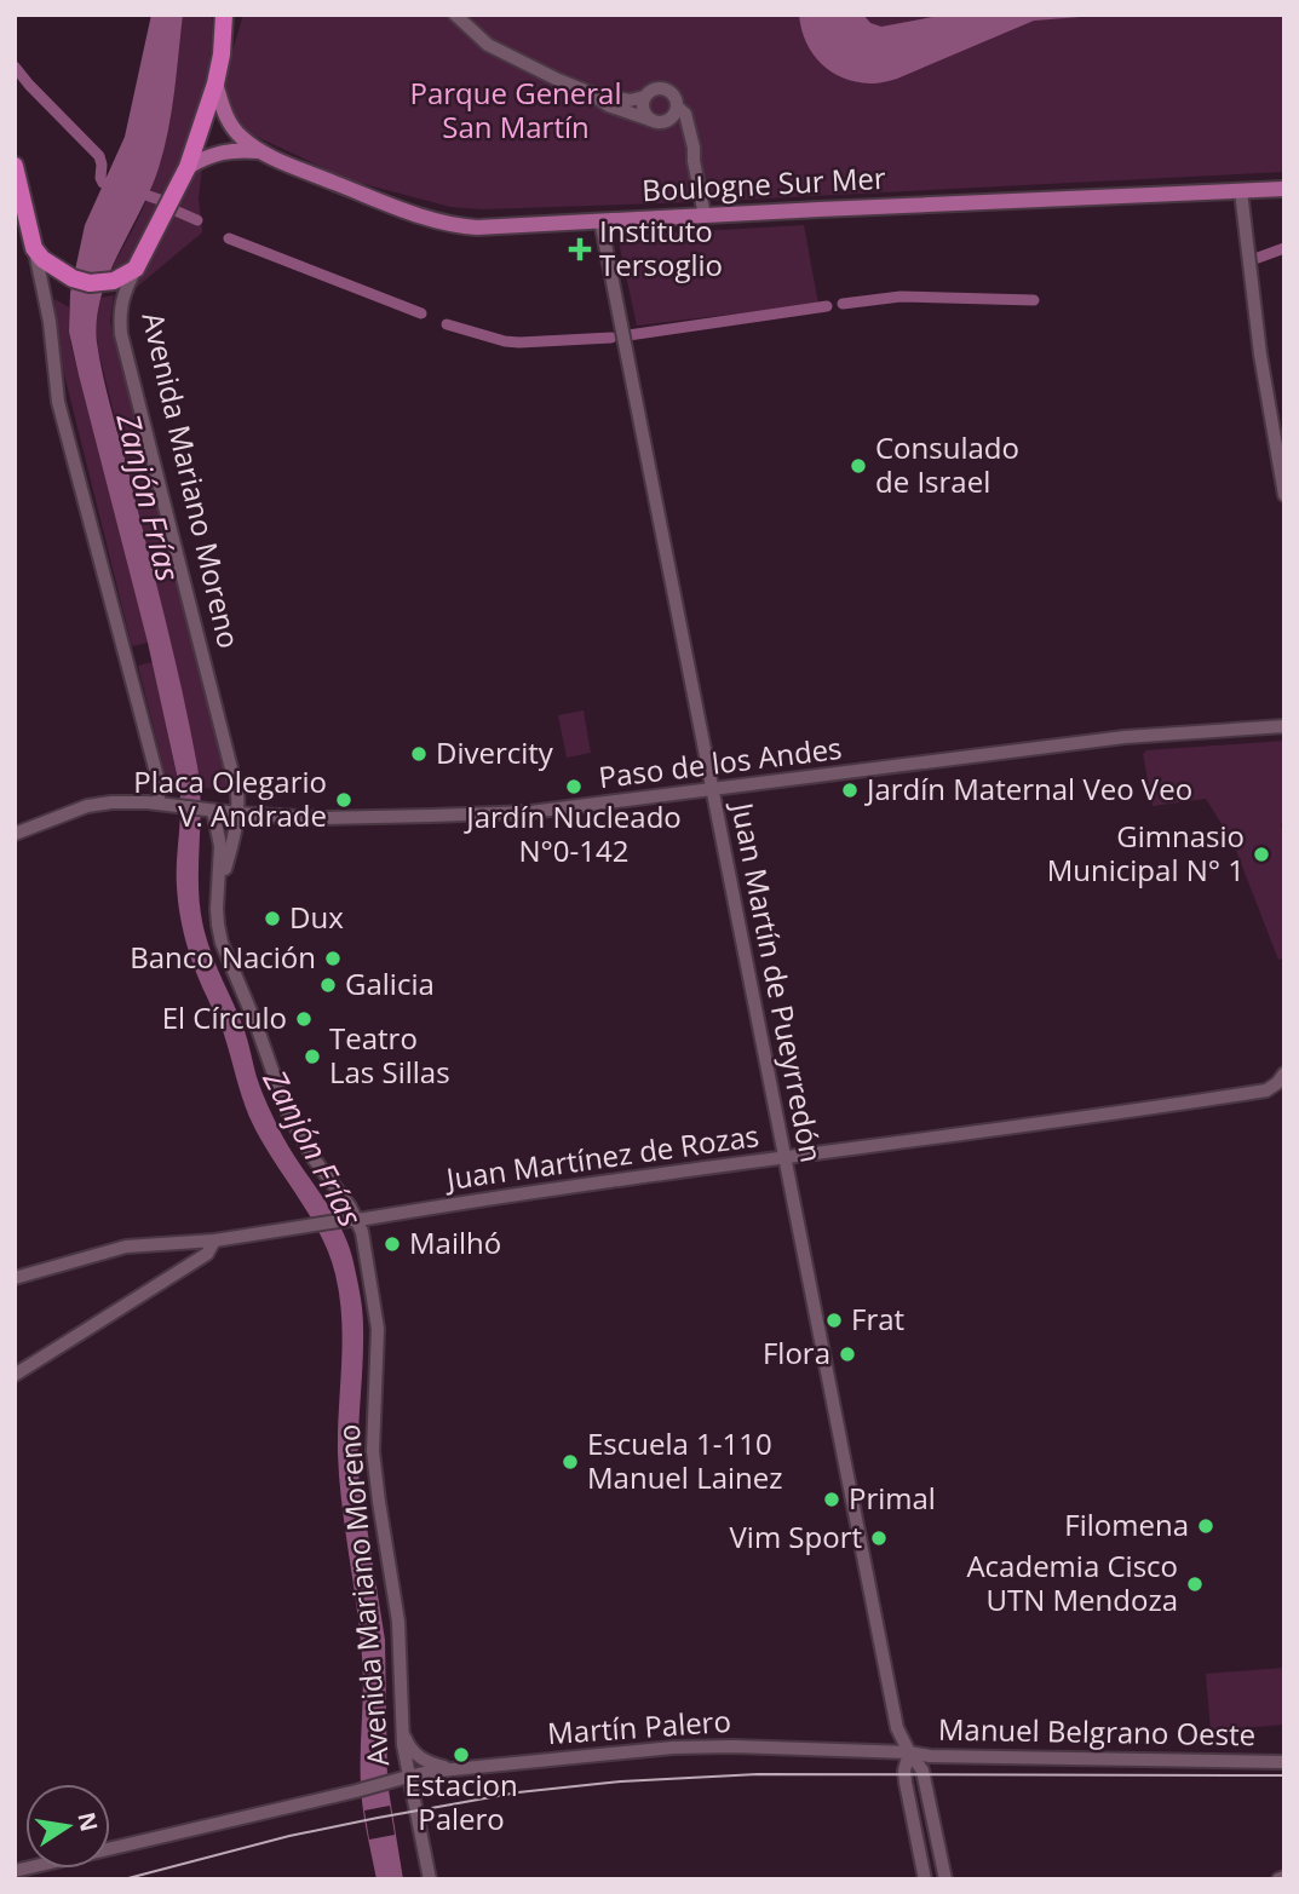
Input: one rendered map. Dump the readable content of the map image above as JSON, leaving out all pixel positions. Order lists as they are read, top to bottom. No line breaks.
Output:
{"streets":{"highway":["Avenida Mariano Moreno"],"main road":["Boulogne Sur Mer"],"street":["Paso de los Andes","Juan Martín de Pueyrredón","Juan Martínez de Rozas","Martín Palero","Manuel Belgrano Oeste"]},"crossings":[["Boulogne Sur Mer","Avenida Mariano Moreno"],["Boulogne Sur Mer","Juan Martín de Pueyrredón"],["Avenida Mariano Moreno","Paso de los Andes"],["Avenida Mariano Moreno","Juan Martínez de Rozas"],["Avenida Mariano Moreno","Martín Palero"],["Paso de los Andes","Juan Martín de Pueyrredón"],["Juan Martín de Pueyrredón","Juan Martínez de Rozas"],["Juan Martín de Pueyrredón","Martín Palero"],["Juan Martín de Pueyrredón","Manuel Belgrano Oeste"],["Martín Palero","Manuel Belgrano Oeste"]],"water":["Zanjón Frías"],"parks":["Parque General San Martín"],"places":{"health":["Instituto Tersoglio"],"other":["Consulado de Israel","Divercity","Jardín Nucleado N°0-142","Jardín Maternal Veo Veo","Placa Olegario V. Andrade","Gimnasio Municipal N° 1","Dux","Banco Nación","Galicia","El Círculo","Teatro Las Sillas","Mailhó","Frat","Flora","Escuela 1-110 Manuel Lainez","Primal","Filomena","Vim Sport","Academia Cisco UTN Mendoza","Estacion Palero"]},"north":"right"}
